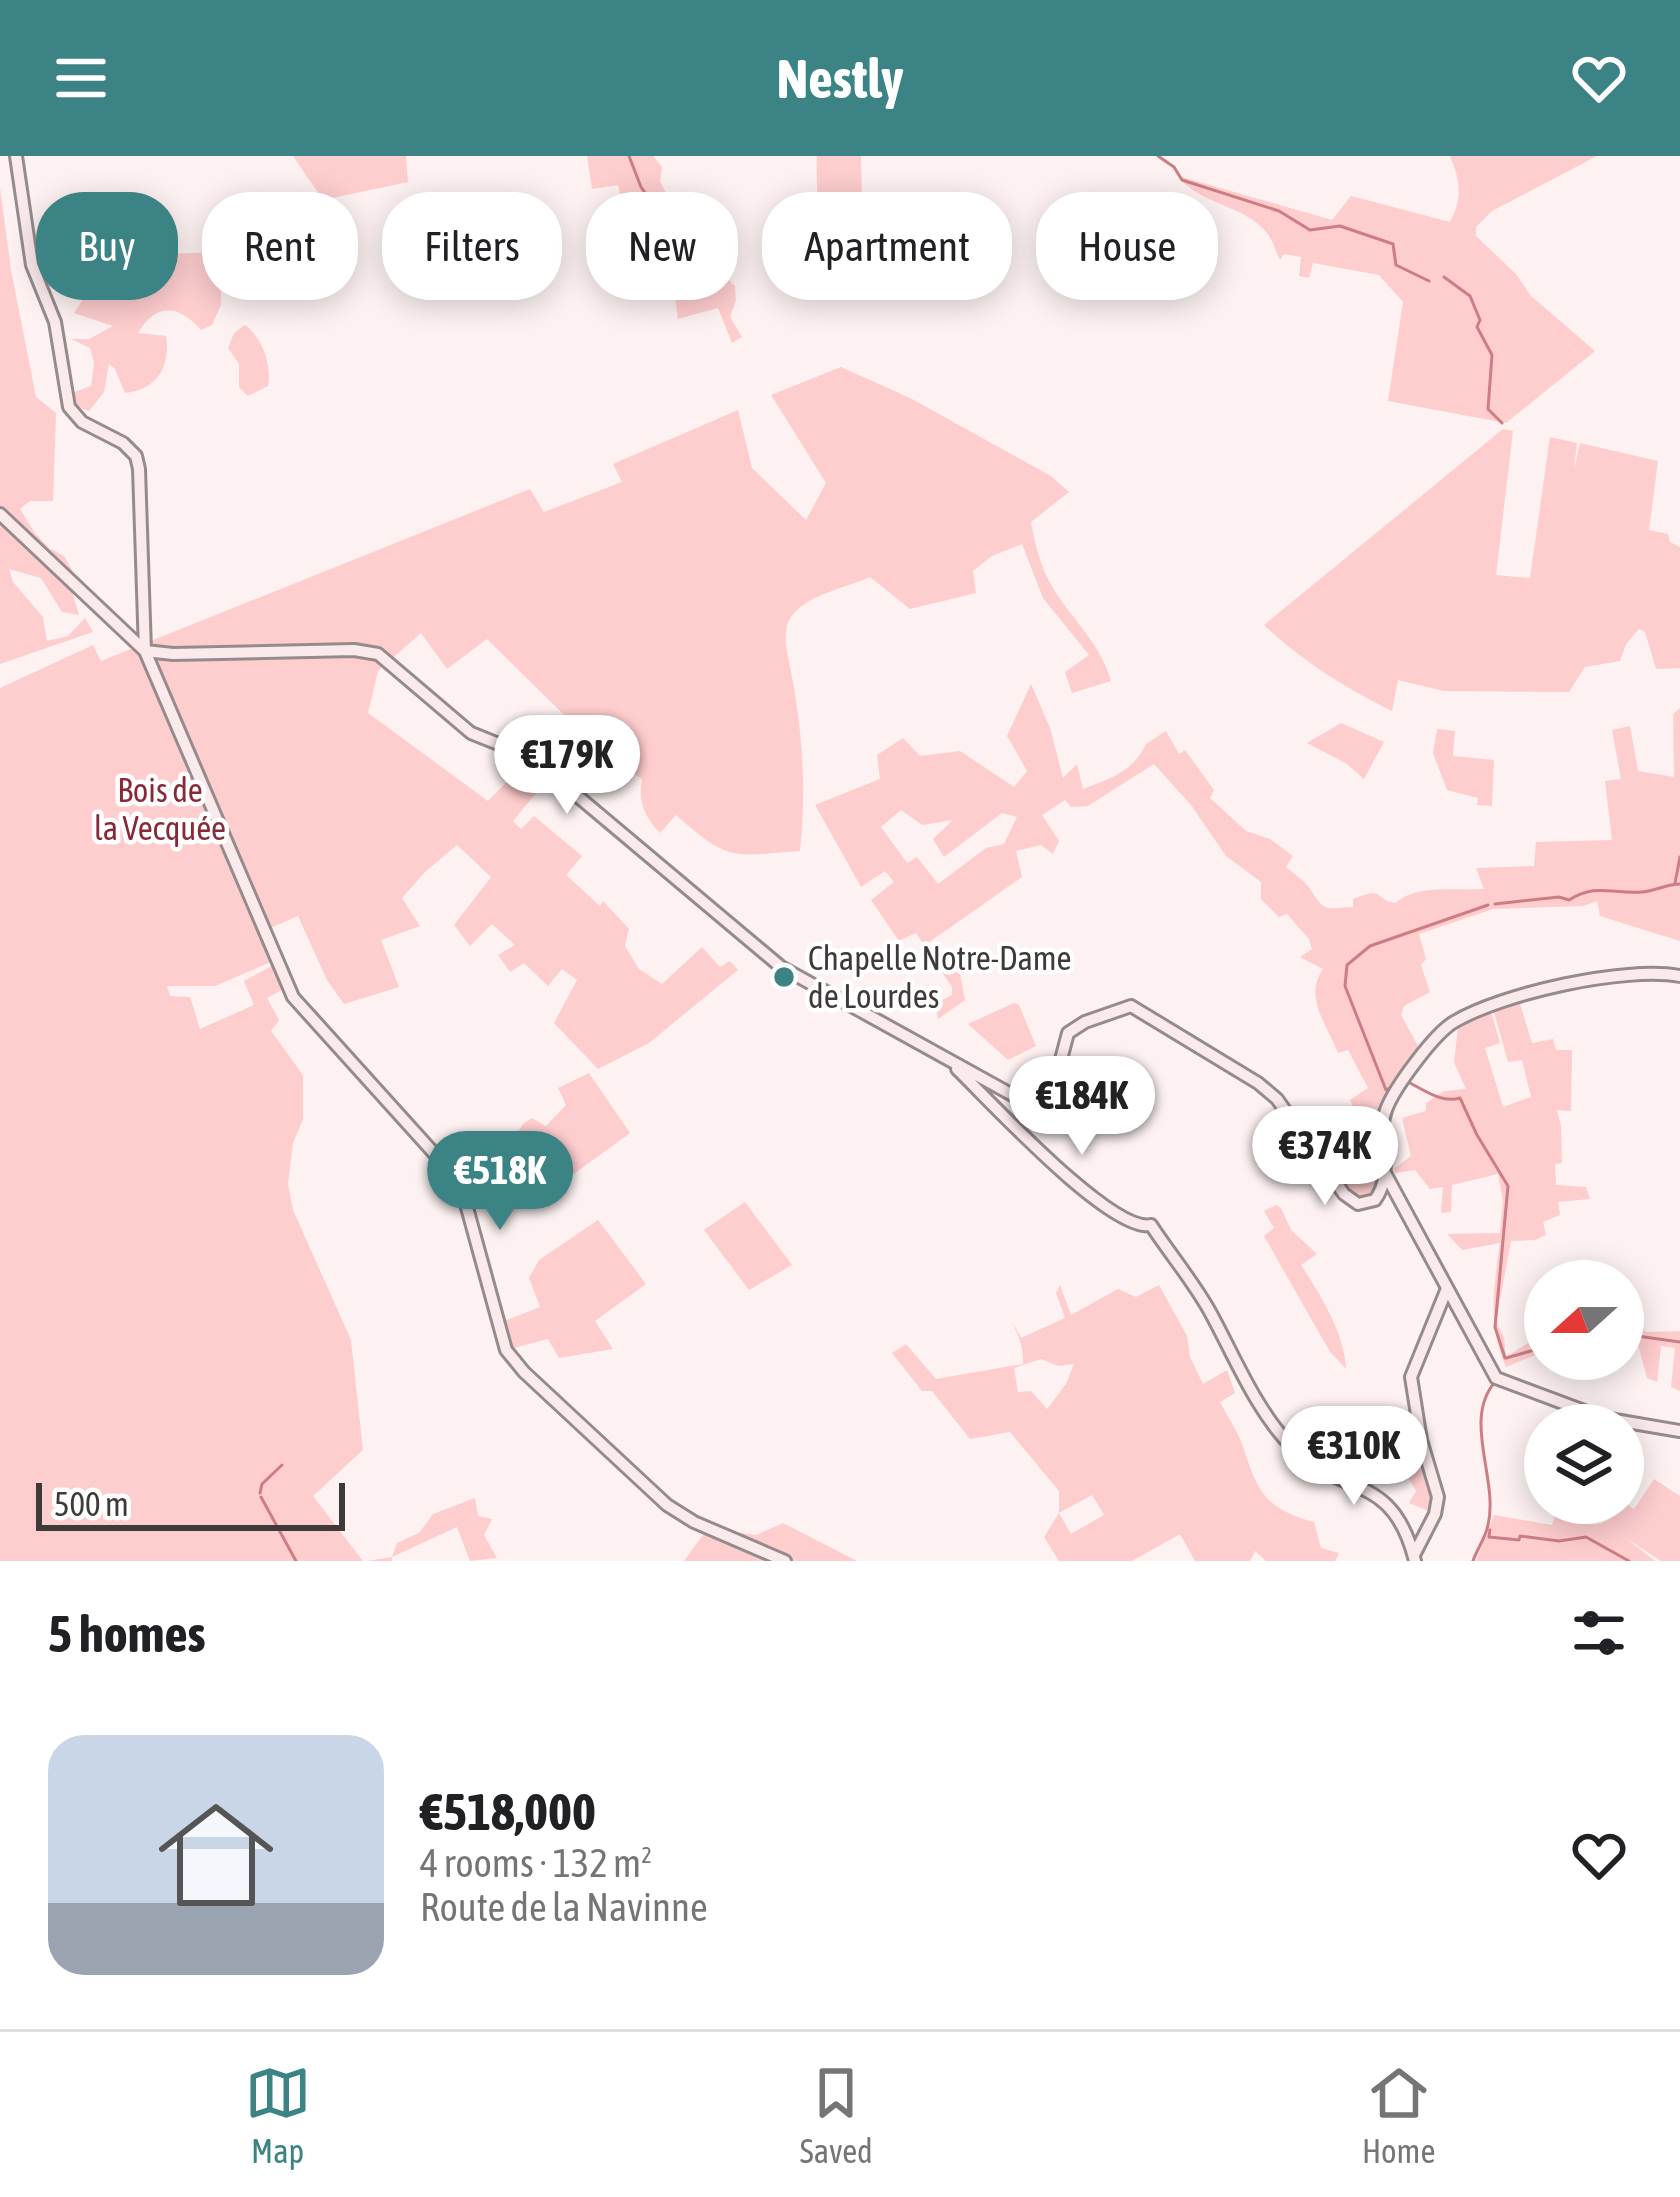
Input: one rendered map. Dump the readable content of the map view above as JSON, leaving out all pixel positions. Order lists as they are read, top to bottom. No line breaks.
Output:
{"parks":["Bois de la Vecquée"],"places":["Chapelle Notre-Dame de Lourdes"],"scale_bar":"500 m","north":"left","page":{"header":"Nestly","chip":["Buy","Rent","Filters","New","Apartment","House"],"price":["€179K","€184K","€374K","€518K","€310K"],"scale":"500 m","heading":"5 homes","list":[{"name":"€518,000","note":"4 rooms · 132 m² · Route de la Navinne"}],"tabs":["Map","Saved","Home"]}}
